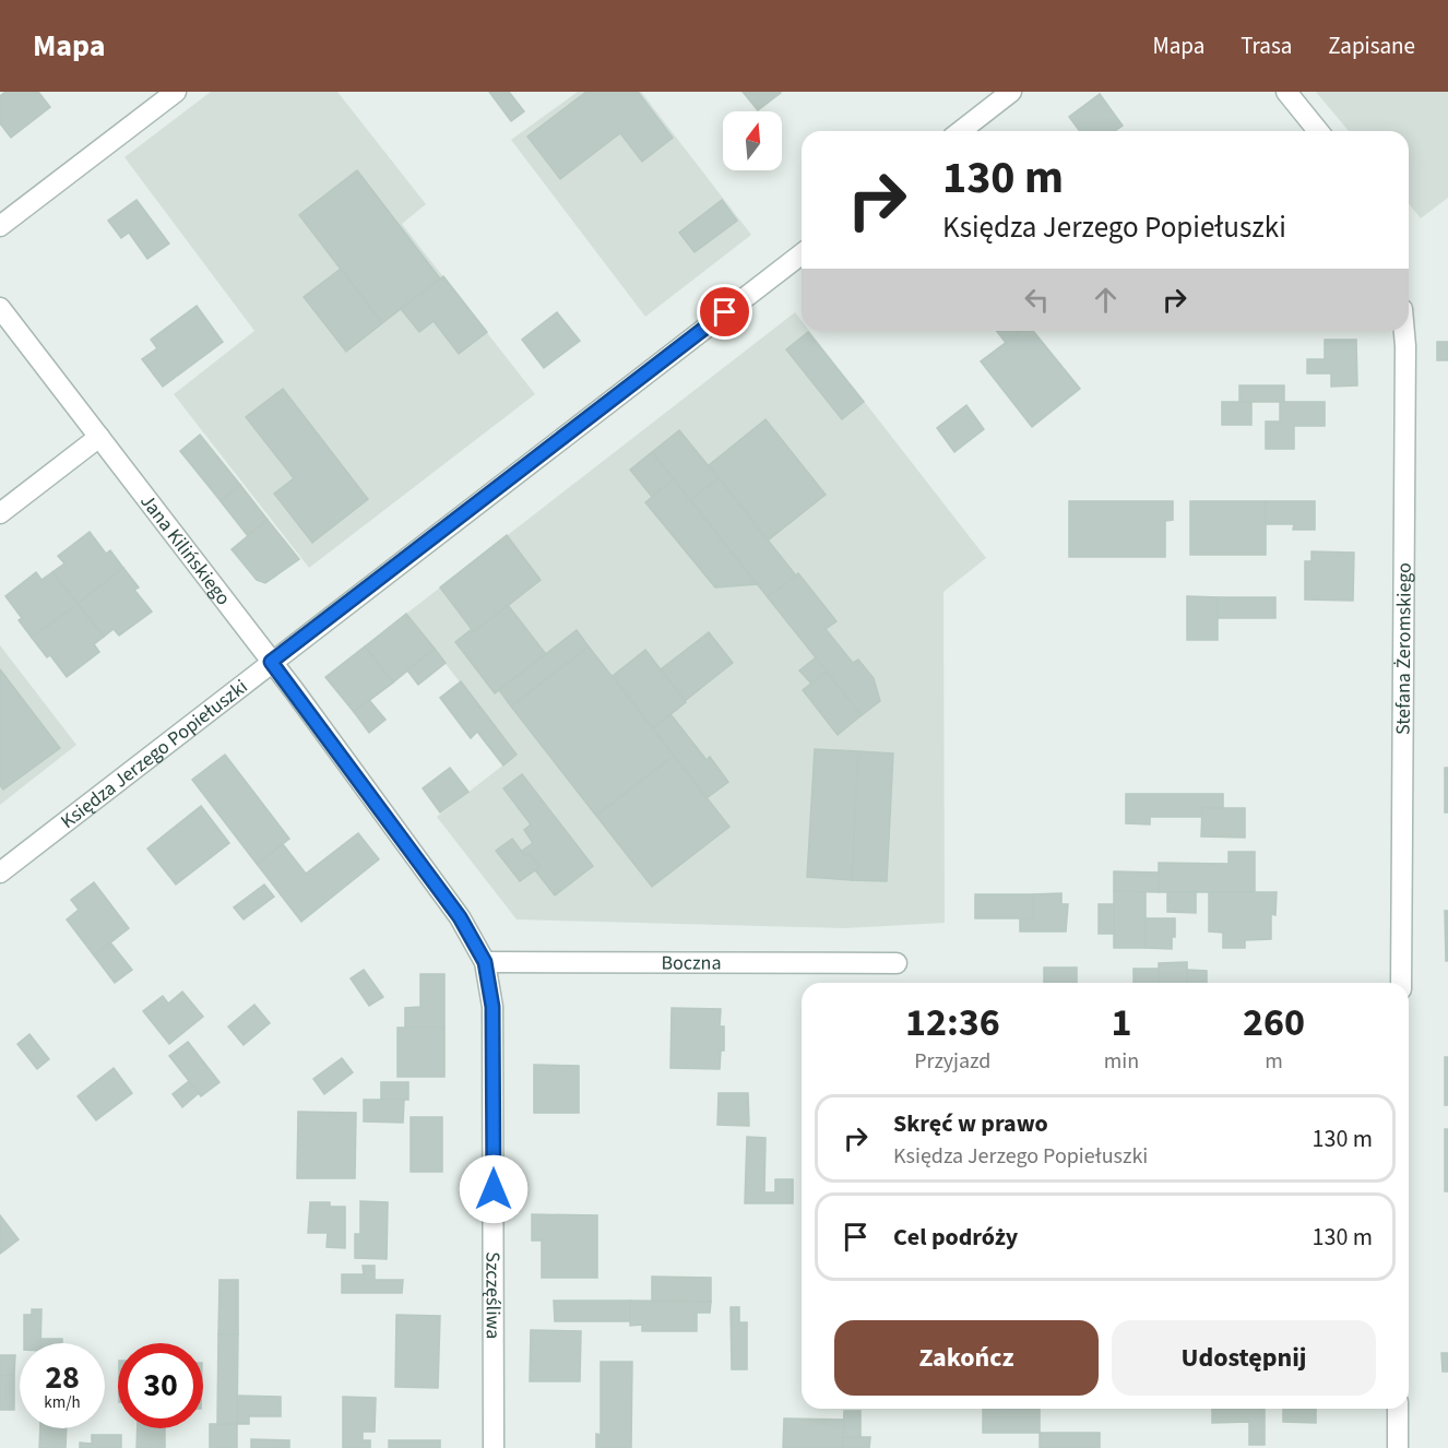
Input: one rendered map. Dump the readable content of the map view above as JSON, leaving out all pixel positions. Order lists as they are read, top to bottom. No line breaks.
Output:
{"streets":{"street":["Jana Kilińskiego","Stefana Żeromskiego","Księdza Jerzego Popiełuszki","Boczna","Szczęśliwa"]},"crossings":[["Jana Kilińskiego","Księdza Jerzego Popiełuszki"],["Jana Kilińskiego","Szczęśliwa"],["Księdza Jerzego Popiełuszki","Szczęśliwa"],["Boczna","Szczęśliwa"]],"north":"top","page":{"header":"Mapa","nav":["Mapa","Trasa","Zapisane"],"turn":["130 m","Księdza Jerzego Popiełuszki"],"eta":["12:36","Przyjazd","1","min","260","m"],"list":[{"name":"Skręć w prawo","note":"Księdza Jerzego Popiełuszki","value":"130 m"},{"name":"Cel podróży","value":"130 m"}],"buttons":["Zakończ","Udostępnij"],"speed":"28 km/h","limit":"30"}}
